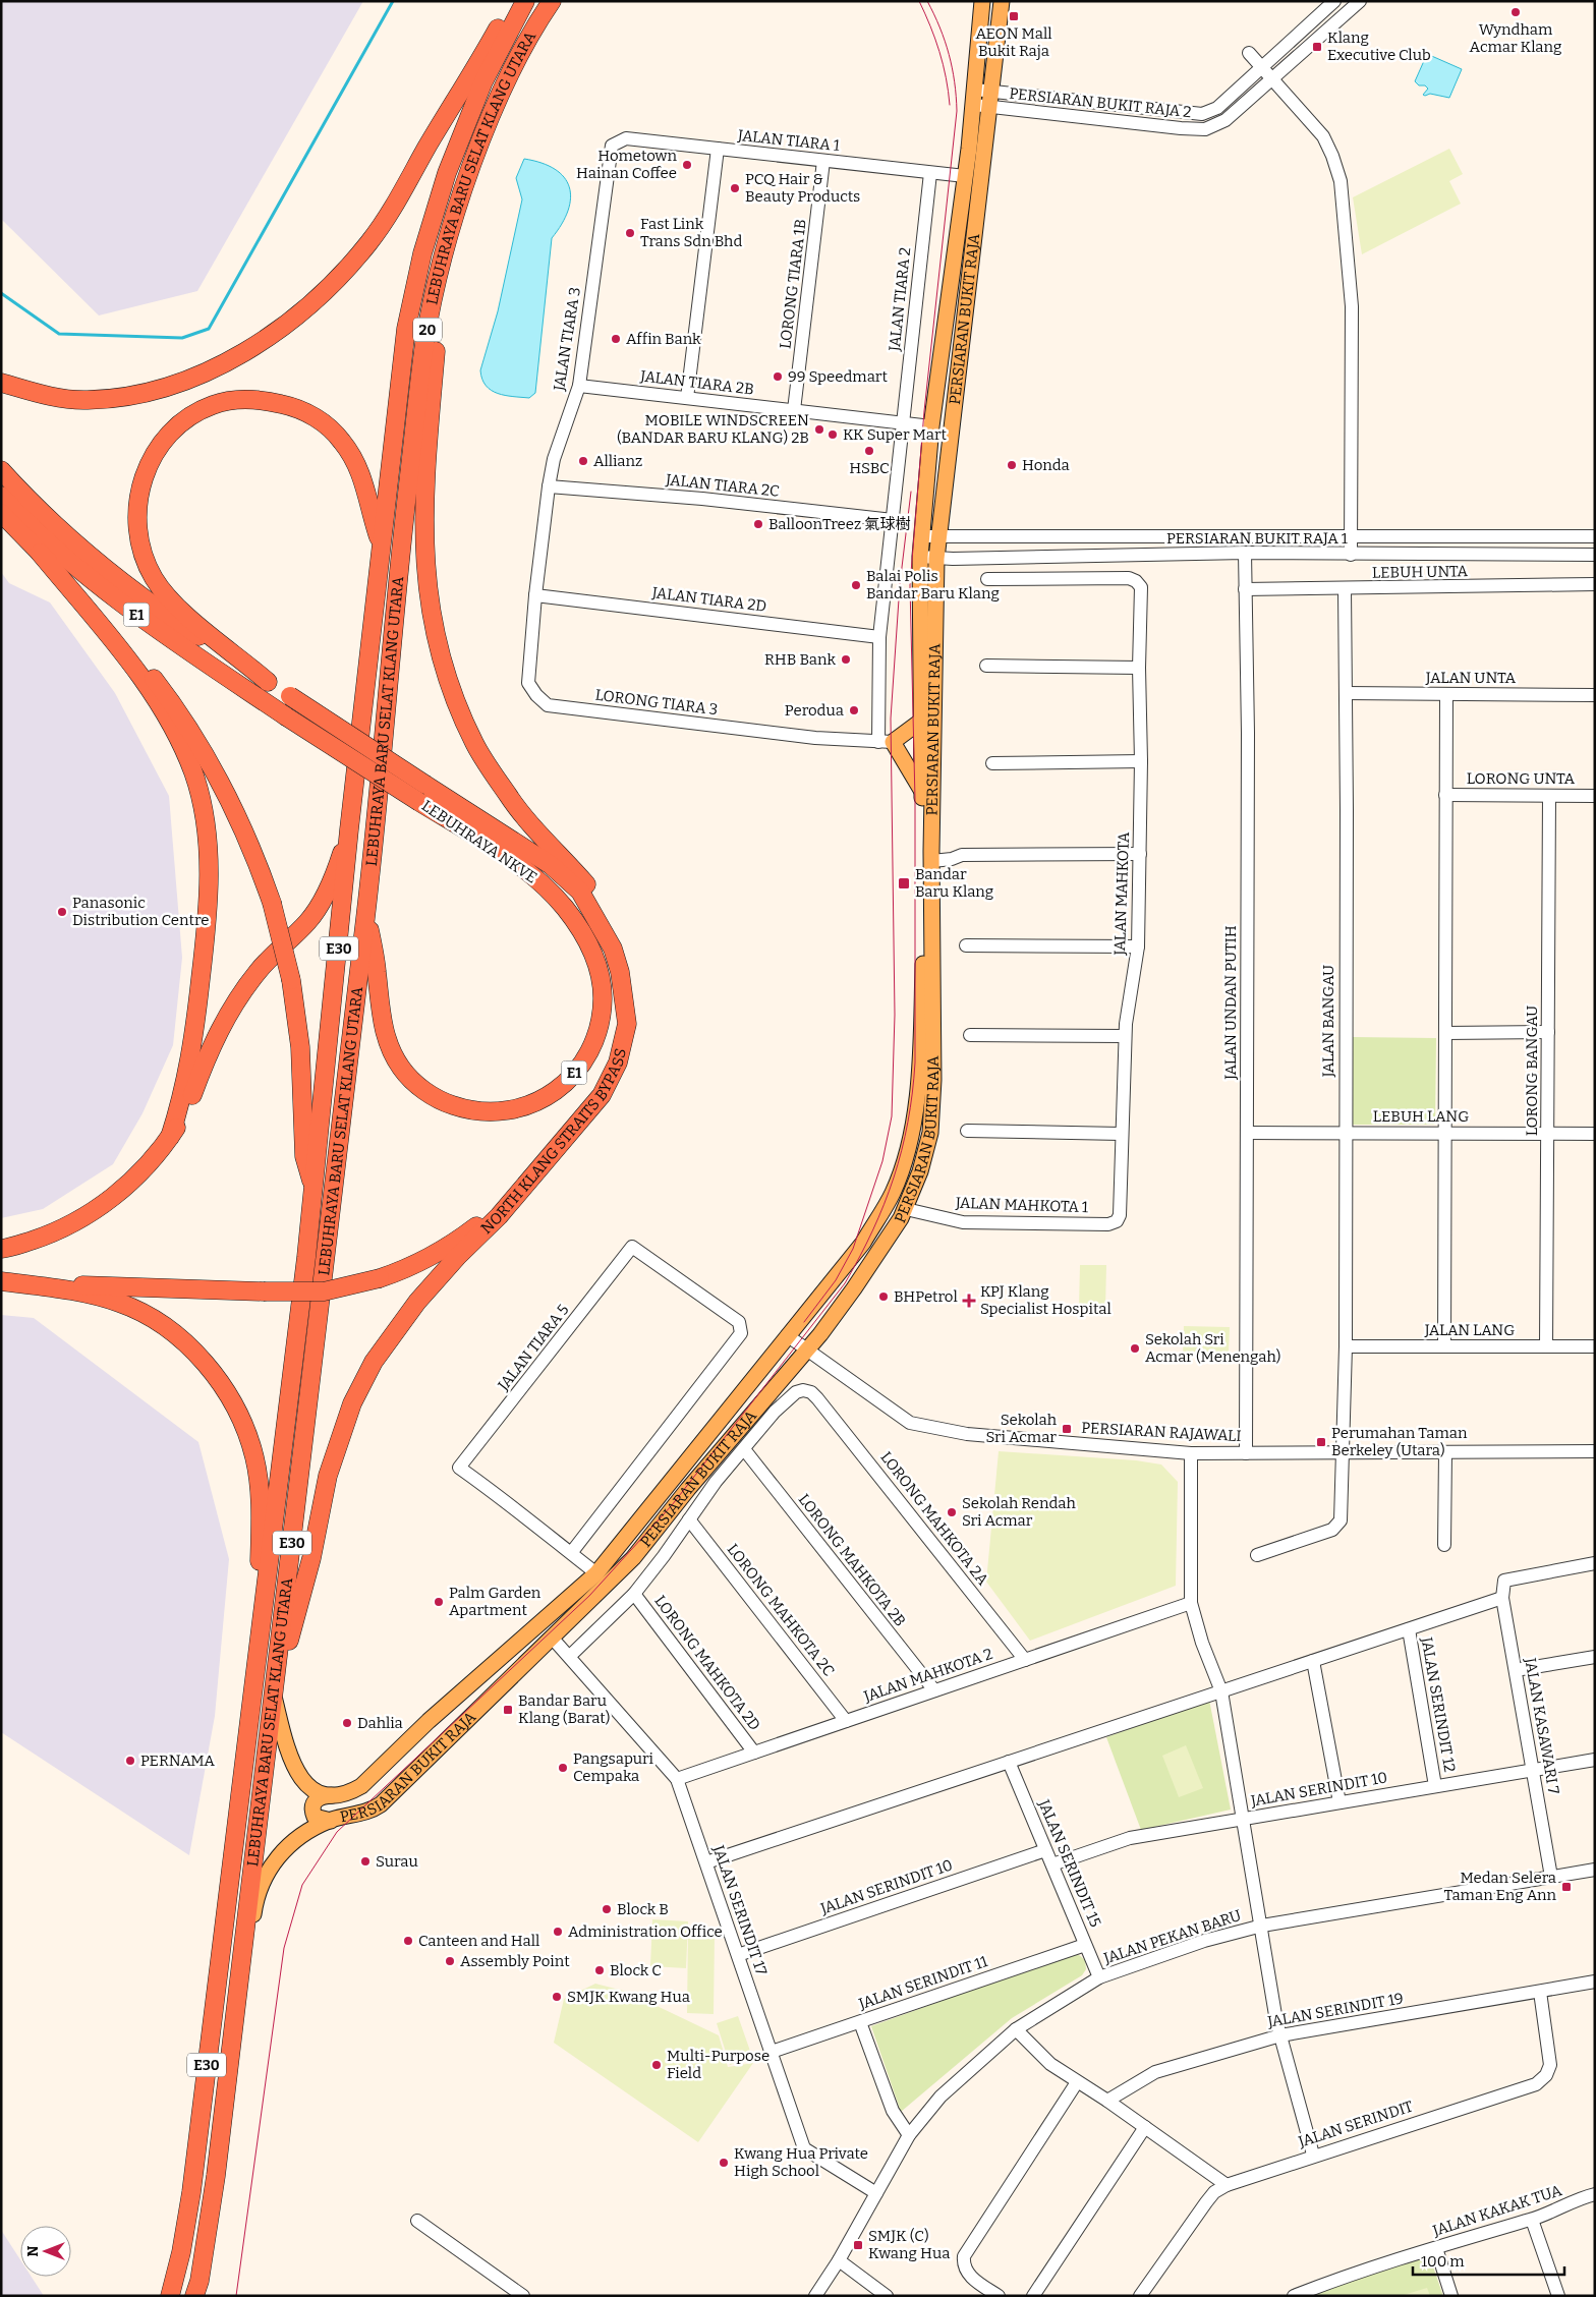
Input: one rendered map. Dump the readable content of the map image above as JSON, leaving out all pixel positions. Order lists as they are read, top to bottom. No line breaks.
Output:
{"streets":{"highway":["LEBUHRAYA BARU SELAT KLANG UTARA","20","E1","LEBUHRAYA NKVE","E30","NORTH KLANG STRAITS BYPASS"],"main road":["PERSIARAN BUKIT RAJA"],"street":["PERSIARAN BUKIT RAJA 2","JALAN TIARA 1","LORONG TIARA 1B","JALAN TIARA 2","JALAN TIARA 3","JALAN TIARA 2B","JALAN TIARA 2C","PERSIARAN BUKIT RAJA 1","LEBUH UNTA","JALAN TIARA 2D","JALAN UNTA","LORONG TIARA 3","LORONG UNTA","JALAN MAHKOTA","JALAN UNDAN PUTIH","JALAN BANGAU","LORONG BANGAU","LEBUH LANG","JALAN MAHKOTA 1","JALAN LANG","JALAN TIARA 5","PERSIARAN RAJAWALI","LORONG MAHKOTA 2A","LORONG MAHKOTA 2B","LORONG MAHKOTA 2C","LORONG MAHKOTA 2D","JALAN MAHKOTA 2","JALAN SERINDIT 12","JALAN KASAWARI 7","JALAN SERINDIT 10","JALAN SERINDIT 15","JALAN SERINDIT 17","JALAN PEKAN BARU","JALAN SERINDIT 11","JALAN SERINDIT 19","JALAN SERINDIT","JALAN KAKAK TUA"]},"crossings":[["PERSIARAN BUKIT RAJA 2","PERSIARAN BUKIT RAJA"],["JALAN TIARA 1","LORONG TIARA 1B"],["JALAN TIARA 1","JALAN TIARA 2"],["JALAN TIARA 1","PERSIARAN BUKIT RAJA"],["JALAN TIARA 1","JALAN TIARA 3"],["LEBUHRAYA BARU SELAT KLANG UTARA","PERSIARAN BUKIT RAJA"],["LEBUHRAYA BARU SELAT KLANG UTARA","LEBUHRAYA NKVE"],["LEBUHRAYA BARU SELAT KLANG UTARA","NORTH KLANG STRAITS BYPASS"],["LORONG TIARA 1B","JALAN TIARA 2B"],["JALAN TIARA 2","JALAN TIARA 2B"],["JALAN TIARA 2","JALAN TIARA 2C"],["JALAN TIARA 2","JALAN TIARA 2D"],["JALAN TIARA 2","LORONG TIARA 3"],["PERSIARAN BUKIT RAJA","JALAN TIARA 2B"],["PERSIARAN BUKIT RAJA","PERSIARAN BUKIT RAJA 1"],["PERSIARAN BUKIT RAJA","NORTH KLANG STRAITS BYPASS"],["PERSIARAN BUKIT RAJA","JALAN MAHKOTA 1"],["PERSIARAN BUKIT RAJA","PERSIARAN RAJAWALI"],["PERSIARAN BUKIT RAJA","JALAN SERINDIT 17"],["JALAN TIARA 3","JALAN TIARA 2B"],["JALAN TIARA 3","JALAN TIARA 2C"],["JALAN TIARA 3","JALAN TIARA 2D"],["JALAN TIARA 3","LORONG TIARA 3"],["PERSIARAN BUKIT RAJA 1","JALAN UNDAN PUTIH"],["LEBUH UNTA","JALAN UNDAN PUTIH"],["LEBUH UNTA","JALAN BANGAU"],["JALAN TIARA 2D","LORONG TIARA 3"],["JALAN UNTA","JALAN BANGAU"],["LORONG UNTA","LORONG BANGAU"],["JALAN MAHKOTA","JALAN MAHKOTA 1"],["E30","NORTH KLANG STRAITS BYPASS"],["JALAN UNDAN PUTIH","LEBUH LANG"],["JALAN UNDAN PUTIH","PERSIARAN RAJAWALI"],["JALAN BANGAU","LEBUH LANG"],["JALAN BANGAU","JALAN LANG"],["JALAN BANGAU","PERSIARAN RAJAWALI"],["LORONG BANGAU","LEBUH LANG"],["LORONG BANGAU","JALAN LANG"],["LORONG MAHKOTA 2A","LORONG MAHKOTA 2B"],["LORONG MAHKOTA 2A","JALAN MAHKOTA 2"],["LORONG MAHKOTA 2B","JALAN MAHKOTA 2"],["LORONG MAHKOTA 2C","JALAN MAHKOTA 2"],["LORONG MAHKOTA 2D","JALAN MAHKOTA 2"],["JALAN MAHKOTA 2","JALAN SERINDIT 17"],["JALAN SERINDIT 12","JALAN SERINDIT 10"],["JALAN KASAWARI 7","JALAN SERINDIT 10"],["JALAN KASAWARI 7","JALAN PEKAN BARU"],["JALAN SERINDIT 10","JALAN SERINDIT 15"],["JALAN SERINDIT 10","JALAN SERINDIT 17"],["JALAN SERINDIT 15","JALAN PEKAN BARU"],["JALAN SERINDIT 15","JALAN SERINDIT 11"],["JALAN SERINDIT 17","JALAN PEKAN BARU"],["JALAN SERINDIT 17","JALAN SERINDIT 11"],["JALAN SERINDIT 19","JALAN SERINDIT"]],"places":{"other":["Wyndham Acmar Klang","Hometown Hainan Coffee","PCQ Hair & Beauty Products","Fast Link Trans Sdn Bhd","Affin Bank","99 Speedmart","MOBILE WINDSCREEN (BANDAR BARU KLANG) 2B","KK Super Mart","HSBC","Allianz","Honda","BalloonTreez 氣球樹","Balai Polis Bandar Baru Klang","RHB Bank","Perodua","Panasonic Distribution Centre","BHPetrol","Sekolah Sri Acmar (Menengah)","Sekolah Rendah Sri Acmar","Palm Garden Apartment","Dahlia","PERNAMA","Pangsapuri Cempaka","Surau","Block B","Administration Office","Canteen and Hall","Assembly Point","Block C","SMJK Kwang Hua","Multi-Purpose Field","Kwang Hua Private High School"],"transit":["AEON Mall Bukit Raja","Klang Executive Club","Bandar Baru Klang","Sekolah Sri Acmar","Perumahan Taman Berkeley (Utara)","Bandar Baru Klang (Barat)","Medan Selera Taman Eng Ann","SMJK (C) Kwang Hua"],"health":["KPJ Klang Specialist Hospital"]},"scale_bar":"100 m","north":"left"}
